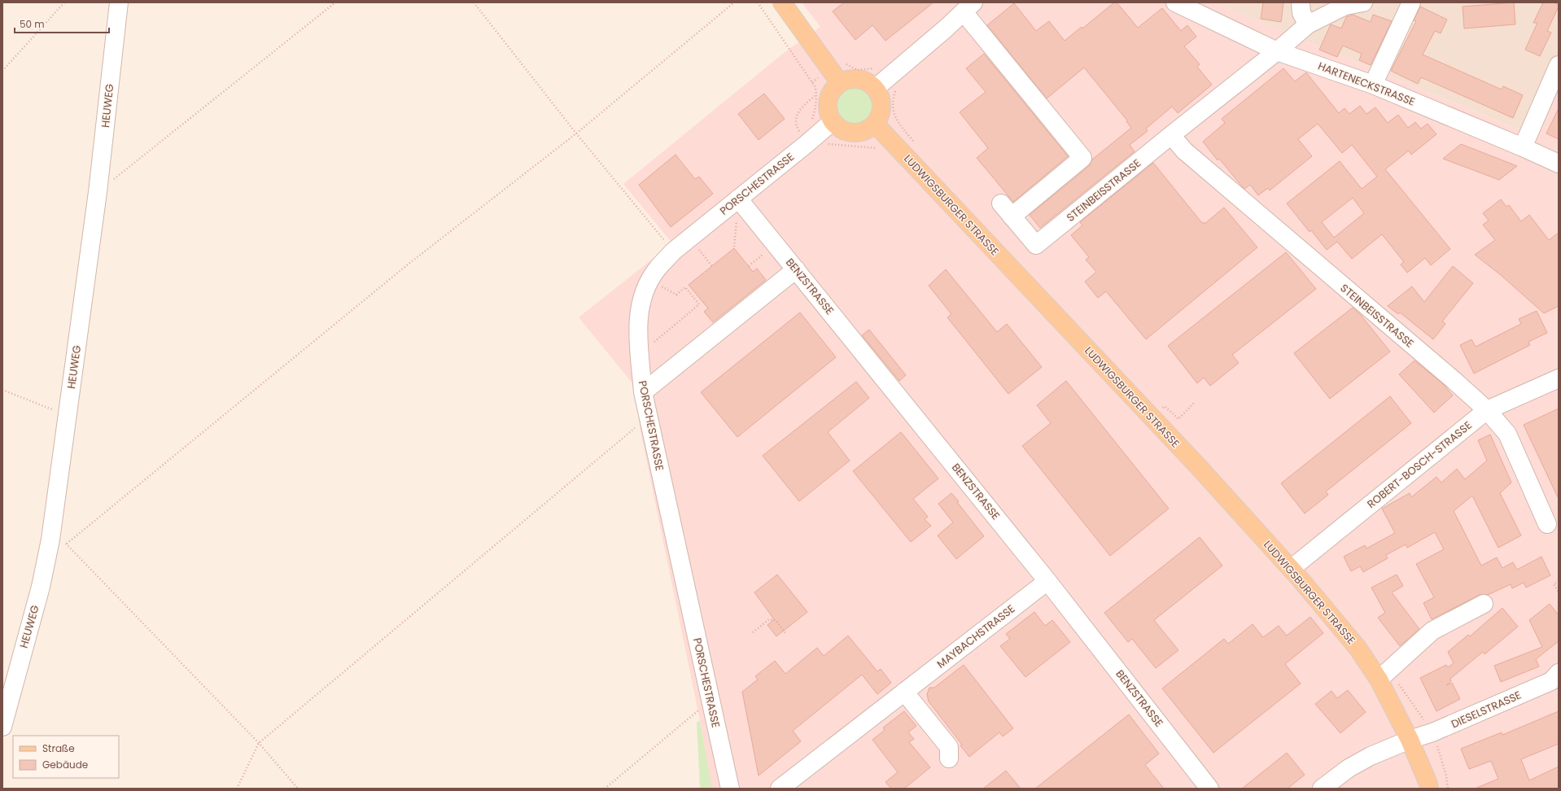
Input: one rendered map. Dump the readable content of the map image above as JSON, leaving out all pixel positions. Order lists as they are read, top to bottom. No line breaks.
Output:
{"streets":{"main road":["LUDWIGSBURGER STRASSE"],"street":["HARTENECKSTRASSE","HEUWEG","PORSCHESTRASSE","STEINBEISSTRASSE","BENZSTRASSE","ROBERT-BOSCH-STRASSE","MAYBACHSTRASSE","DIESELSTRASSE"]},"crossings":[["HARTENECKSTRASSE","STEINBEISSTRASSE"],["PORSCHESTRASSE","LUDWIGSBURGER STRASSE"],["PORSCHESTRASSE","BENZSTRASSE"],["STEINBEISSTRASSE","ROBERT-BOSCH-STRASSE"],["LUDWIGSBURGER STRASSE","ROBERT-BOSCH-STRASSE"],["LUDWIGSBURGER STRASSE","DIESELSTRASSE"],["BENZSTRASSE","MAYBACHSTRASSE"]],"legend":["Straße","Gebäude"],"scale_bar":"50 m"}
